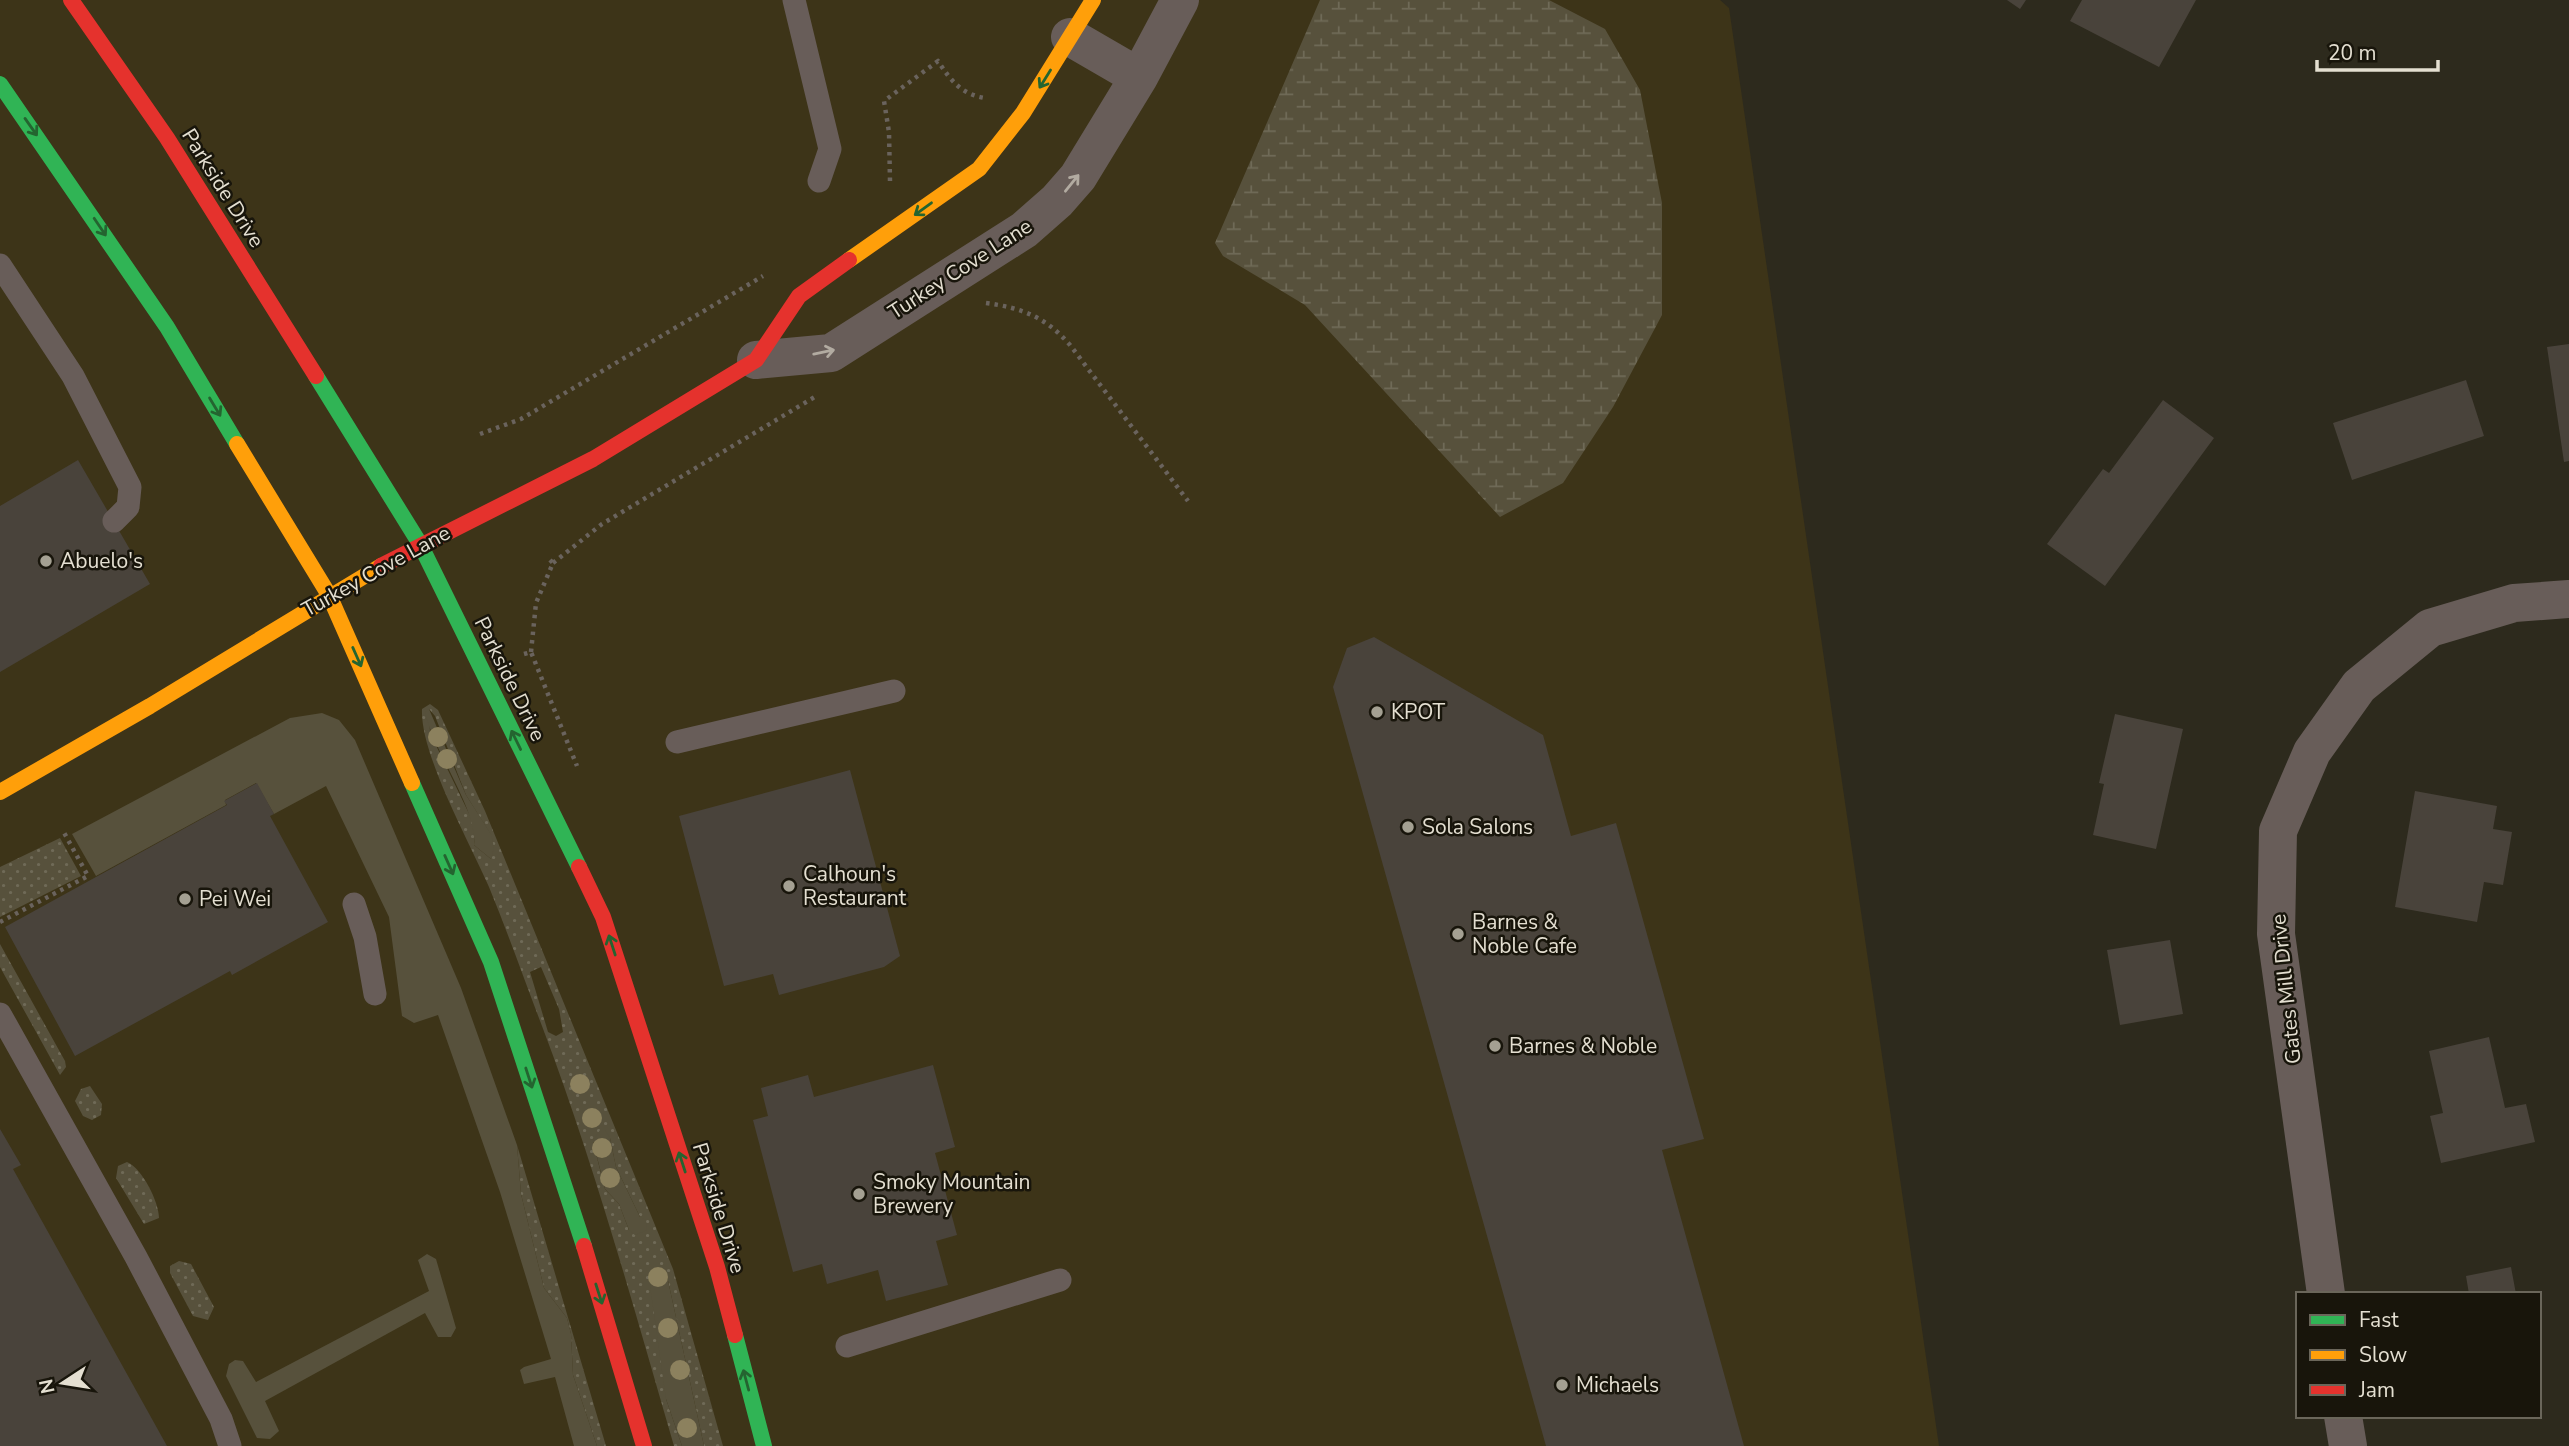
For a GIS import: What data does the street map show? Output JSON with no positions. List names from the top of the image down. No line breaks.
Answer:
{"streets":{"street":["Parkside Drive","Turkey Cove Lane","Gates Mill Drive"]},"crossings":[["Parkside Drive","Turkey Cove Lane"]],"places":["Abuelo's","KPOT","Sola Salons","Calhoun's Restaurant","Pei Wei","Barnes & Noble Cafe","Barnes & Noble","Smoky Mountain Brewery","Michaels"],"legend":["Fast","Slow","Jam"],"scale_bar":"20 m","north":"left"}
